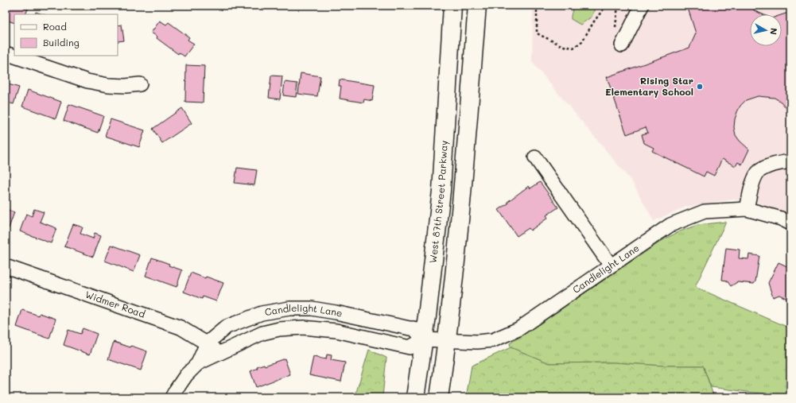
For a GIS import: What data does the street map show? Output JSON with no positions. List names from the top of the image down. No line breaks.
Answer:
{"streets":{"main road":["West 87th Street Parkway"],"street":["Candlelight Lane","Widmer Road"]},"crossings":[["West 87th Street Parkway","Candlelight Lane"],["Candlelight Lane","Widmer Road"]],"places":["Rising Star Elementary School"],"legend":["Road","Building"],"north":"right"}
